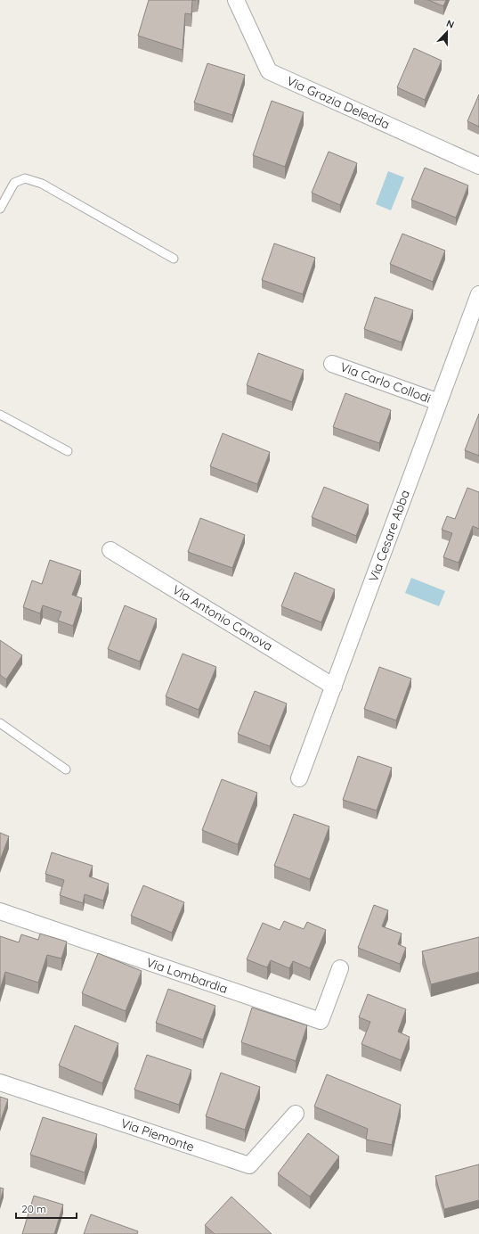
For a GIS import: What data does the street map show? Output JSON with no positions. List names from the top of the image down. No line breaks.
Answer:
{"streets":{"street":["Via Grazia Deledda","Via Carlo Collodi","Via Cesare Abba","Via Antonio Canova","Via Lombardia","Via Piemonte"]},"crossings":[["Via Carlo Collodi","Via Cesare Abba"],["Via Cesare Abba","Via Antonio Canova"]],"scale_bar":"20 m","north":"top"}
